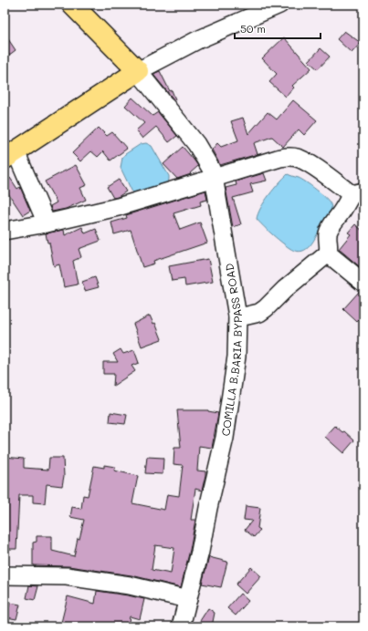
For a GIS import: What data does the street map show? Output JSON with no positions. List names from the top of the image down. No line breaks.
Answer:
{"streets":{"street":["COMILLA B.BARIA BYPASS ROAD"]},"scale_bar":"50 m"}
